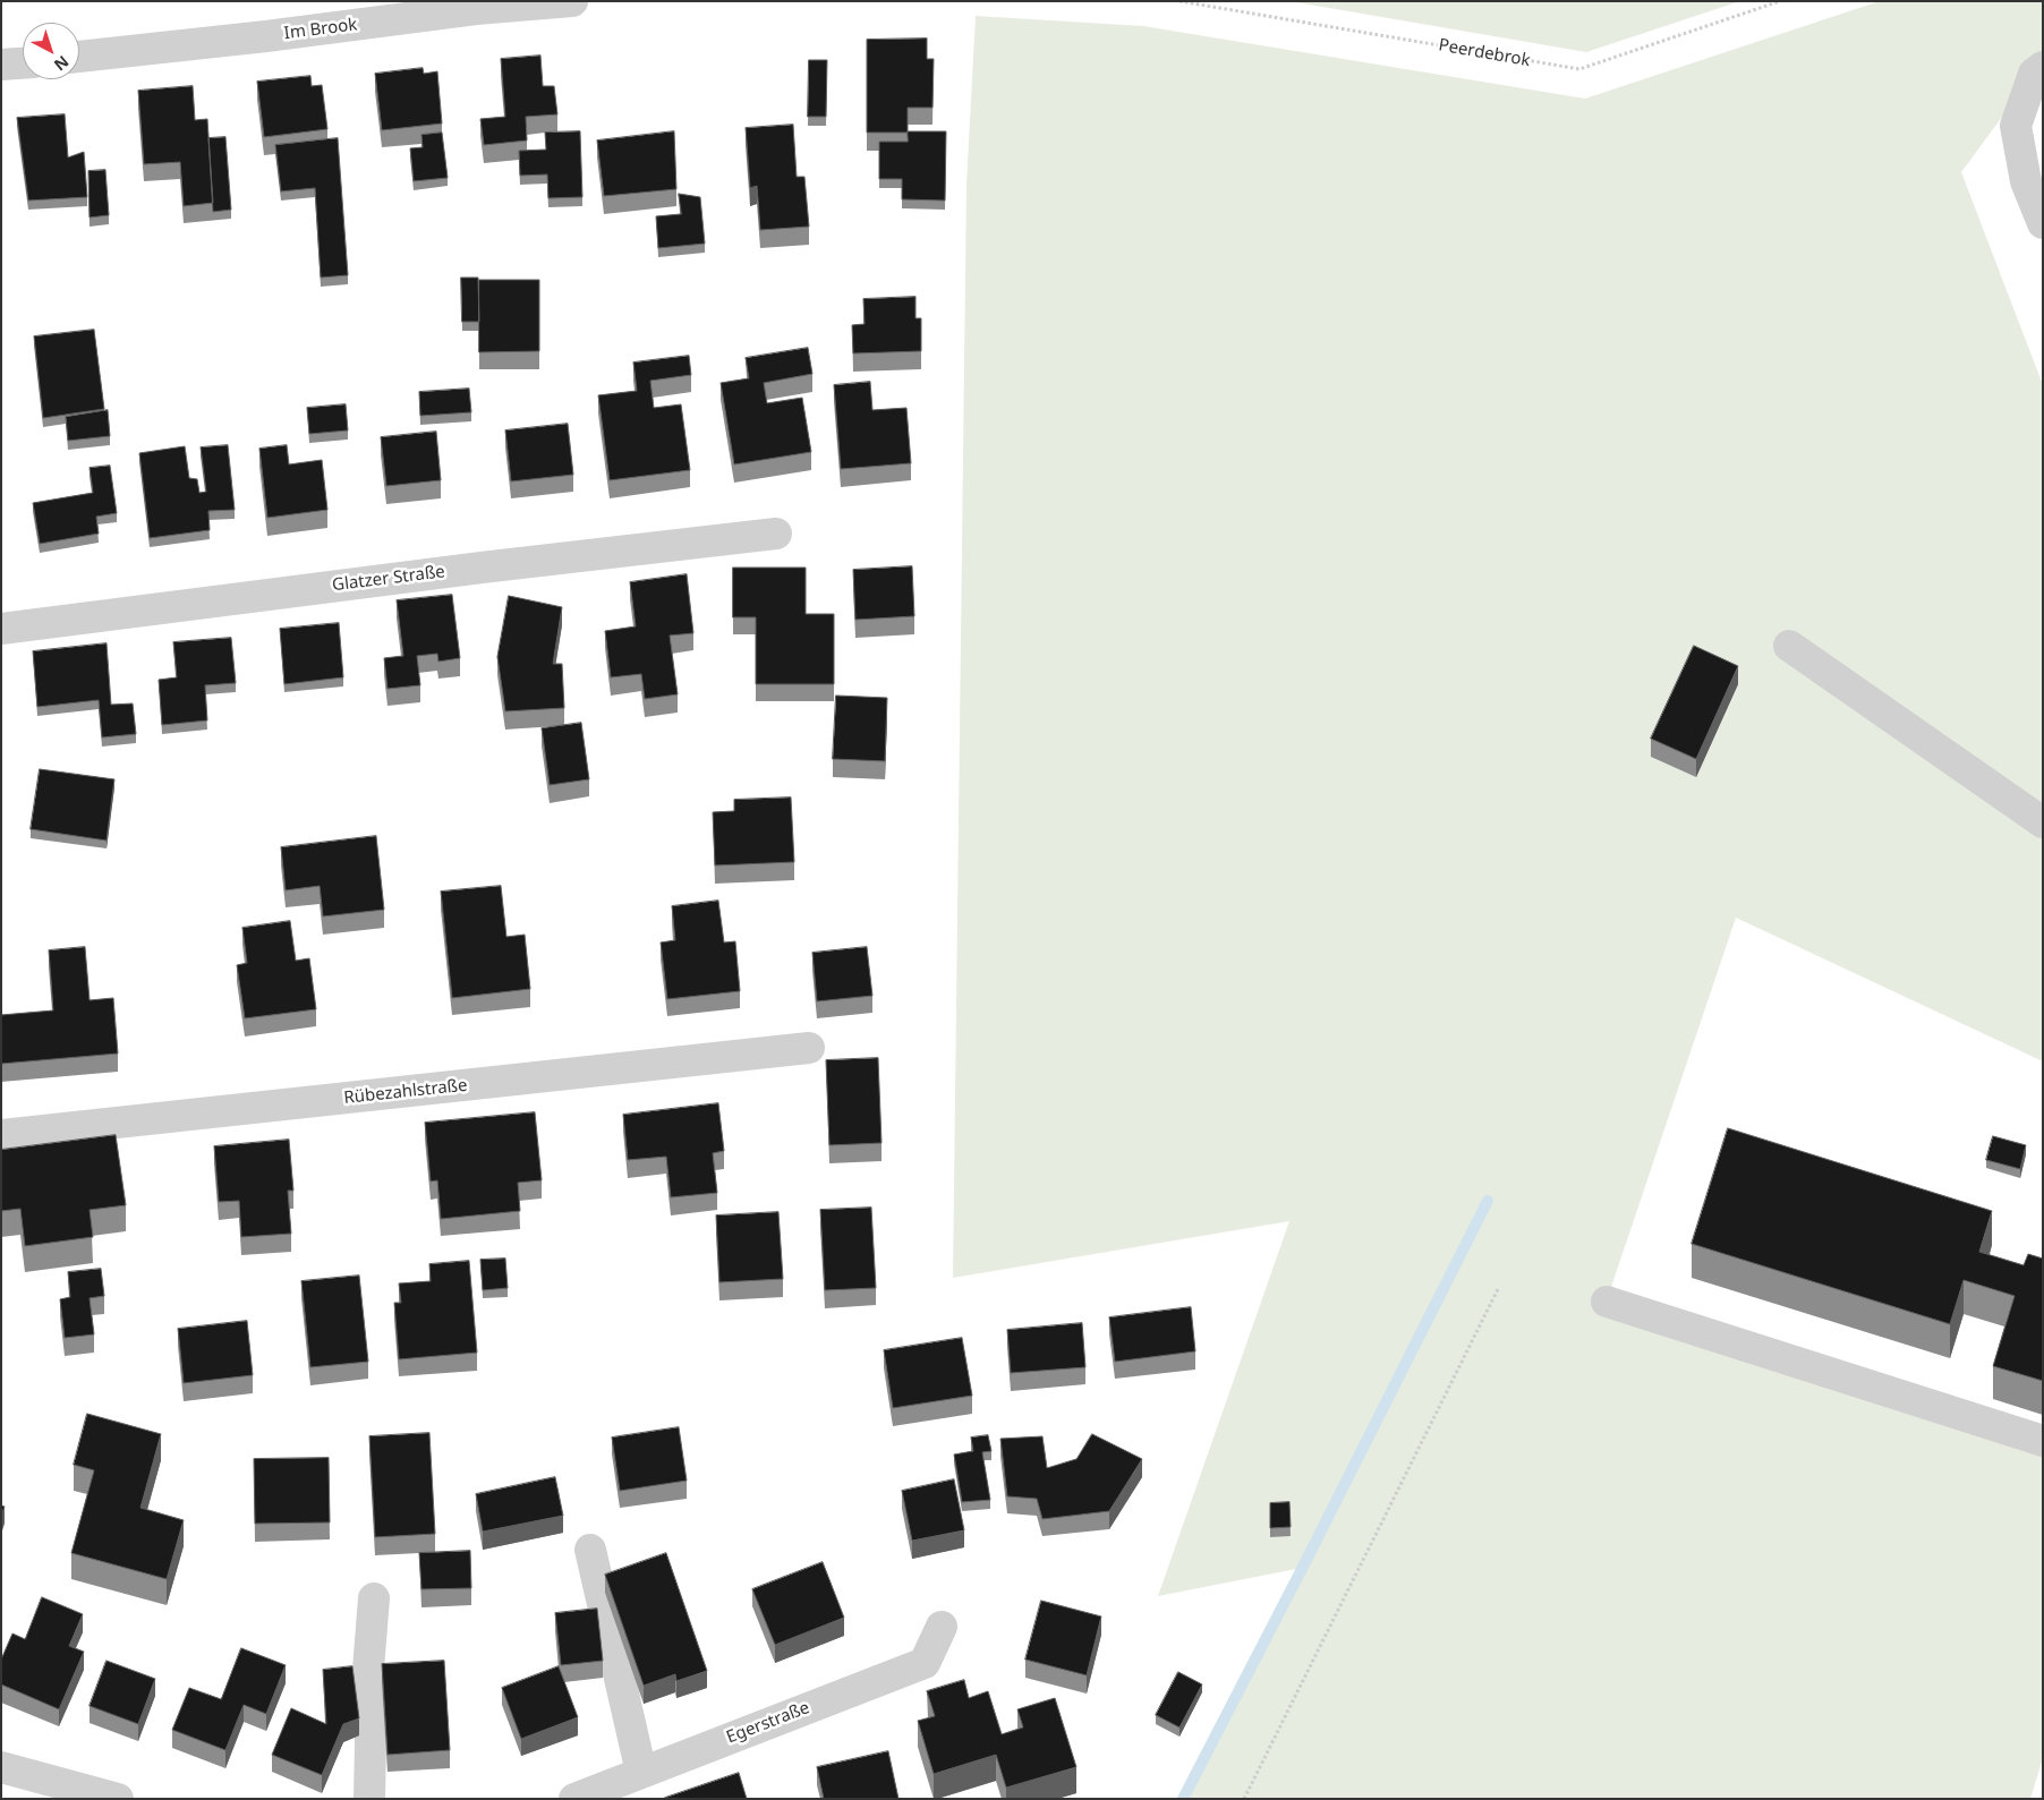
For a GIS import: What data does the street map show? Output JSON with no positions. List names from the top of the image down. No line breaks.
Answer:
{"streets":{"street":["Im Brook","Glatzer Straße","Rübezahlstraße","Egerstraße"],"path":["Peerdebrok"]},"north":"bottom right"}
